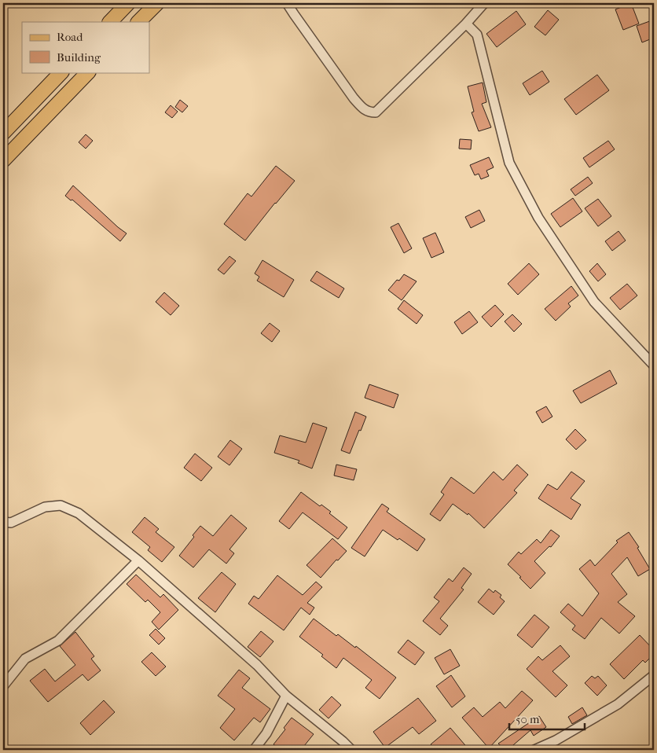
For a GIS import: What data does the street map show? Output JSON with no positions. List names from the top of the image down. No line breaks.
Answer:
{"legend":["Road","Building"],"scale_bar":"50 m"}
